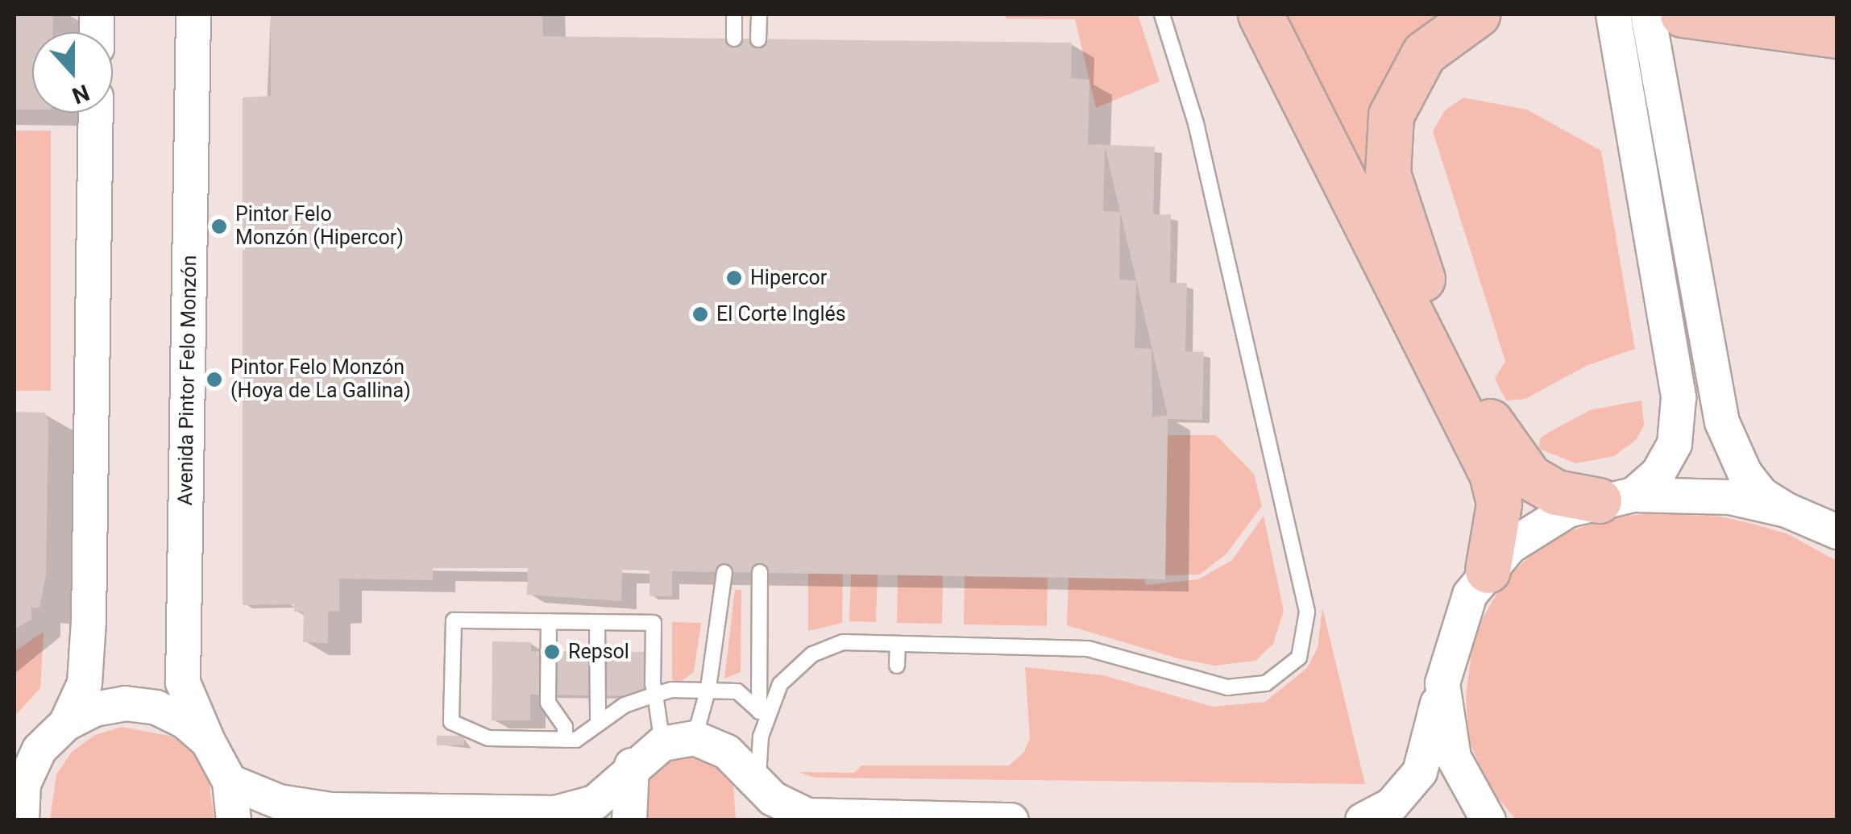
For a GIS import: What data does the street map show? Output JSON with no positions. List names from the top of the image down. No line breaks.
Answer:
{"streets":{"street":["Avenida Pintor Felo Monzón"]},"places":["Pintor Felo Monzón (Hipercor)","Hipercor","El Corte Inglés","Pintor Felo Monzón (Hoya de La Gallina)","Repsol"],"north":"bottom"}
